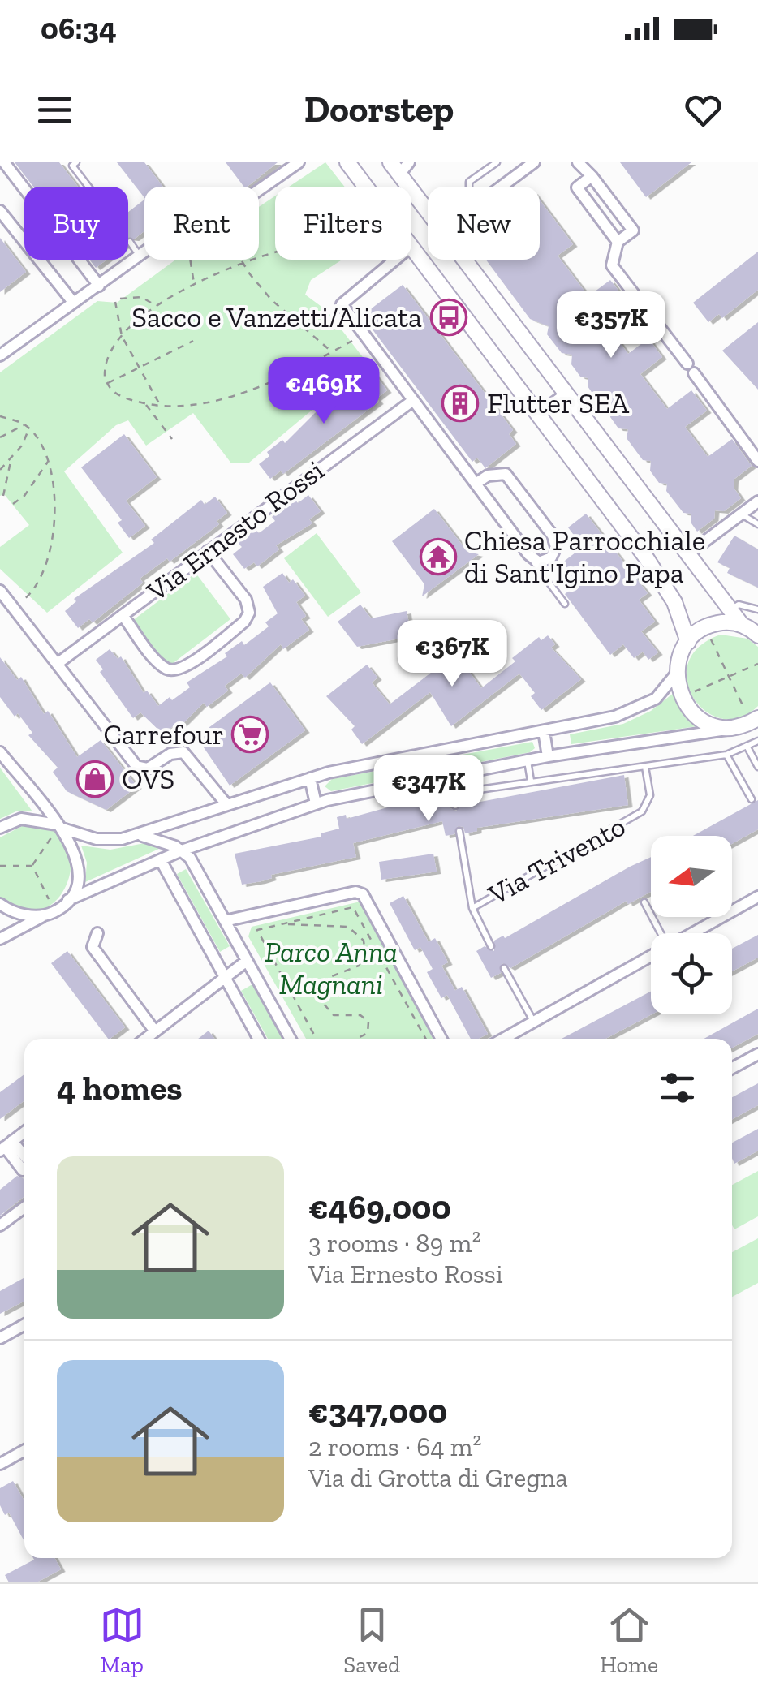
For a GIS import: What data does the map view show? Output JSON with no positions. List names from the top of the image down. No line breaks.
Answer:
{"streets":{"street":["Via Ernesto Rossi"],"lane":["Via Trivento"]},"parks":["Parco Anna Magnani"],"places":{"bus stop":["Sacco e Vanzetti/Alicata"],"building":["Flutter SEA"],"temple":["Chiesa Parrocchiale di Sant'Igino Papa"],"supermarket":["Carrefour"],"shop":["OVS"]},"north":"left","page":{"status":"06:34","header":"Doorstep","chip":["Buy","Rent","Filters","New"],"price":["€357K","€469K","€367K","€347K"],"heading":"4 homes","list":[{"name":"€469,000","note":"3 rooms · 89 m² · Via Ernesto Rossi"},{"name":"€347,000","note":"2 rooms · 64 m² · Via di Grotta di Gregna"}],"tabs":["Map","Saved","Home"]}}
